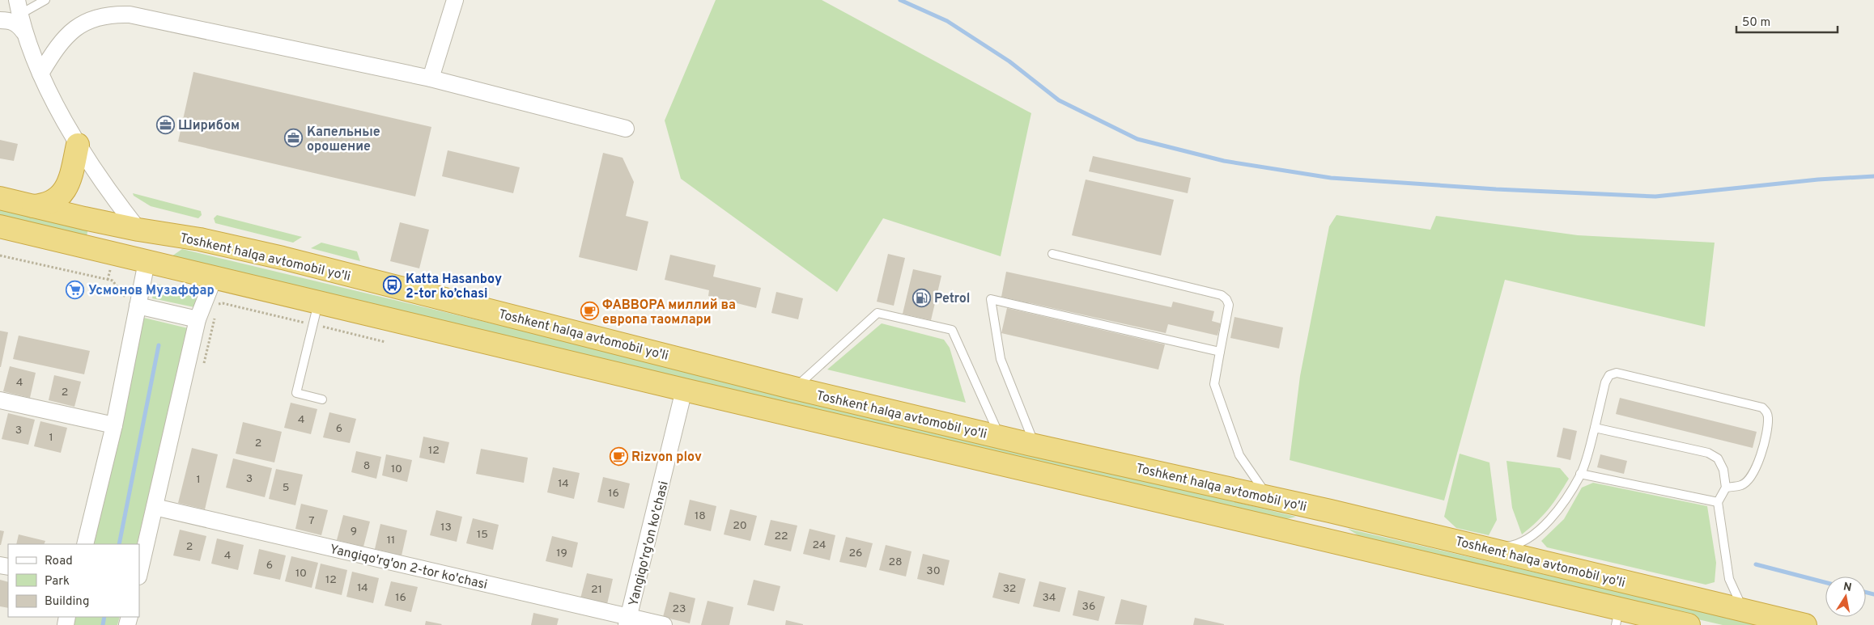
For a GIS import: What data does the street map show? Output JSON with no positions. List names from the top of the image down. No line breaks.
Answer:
{"streets":{"highway":["Toshkent halqa avtomobil yo'li"],"street":["Yangiqo'rg'on ko'chasi","Yangiqo'rg'on 2-tor ko'chasi"]},"crossings":[["Toshkent halqa avtomobil yo'li","Yangiqo'rg'on ko'chasi"],["Yangiqo'rg'on ko'chasi","Yangiqo'rg'on 2-tor ko'chasi"]],"places":{"office":["Ширибом","Капельные орошение"],"bus stop":["Katta Hasanboy 2-tor ko’chasi"],"supermarket":["Усмонов Музаффар"],"fuel station":["Petrol"],"cafe":["ФАВВОРА миллий ва европа таомлари","Rizvon plov"]},"house_numbers":["4","2","4","6","3","1","2","12","8","10","3","1","14","5","16","18","7","20","13","9","15","22","11","24","2","19","26","4","28","6","30","10","12","14","32","21","16","34","36","23"],"legend":["Road","Park","Building"],"scale_bar":"50 m","north":"top"}
